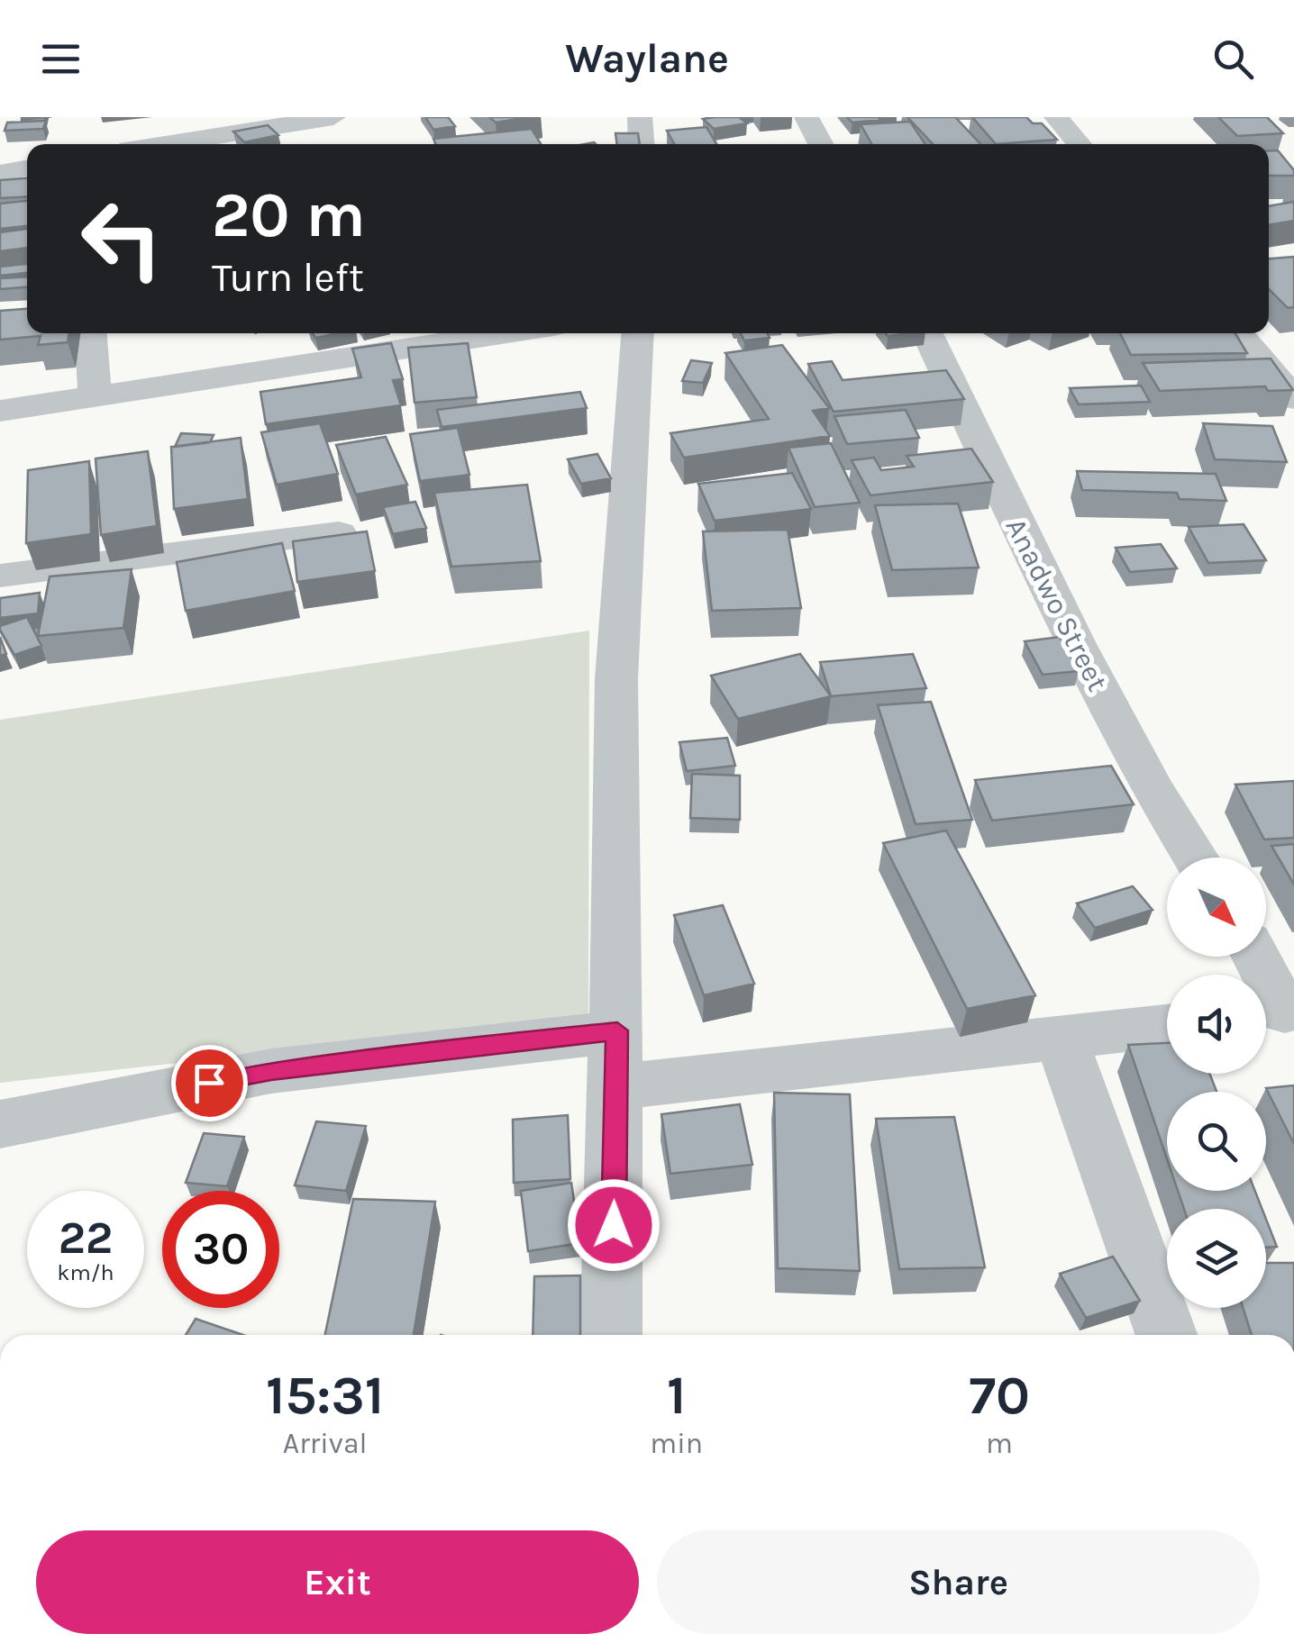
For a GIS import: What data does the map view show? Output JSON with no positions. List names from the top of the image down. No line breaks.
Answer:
{"streets":{"street":["Anadwo Street"]},"north":"bottom right","page":{"header":"Waylane","turn":["20 m","Turn left"],"speed":"22 km/h","limit":"30","eta":["15:31","Arrival","1","min","70","m"],"buttons":["Exit","Share"]}}
